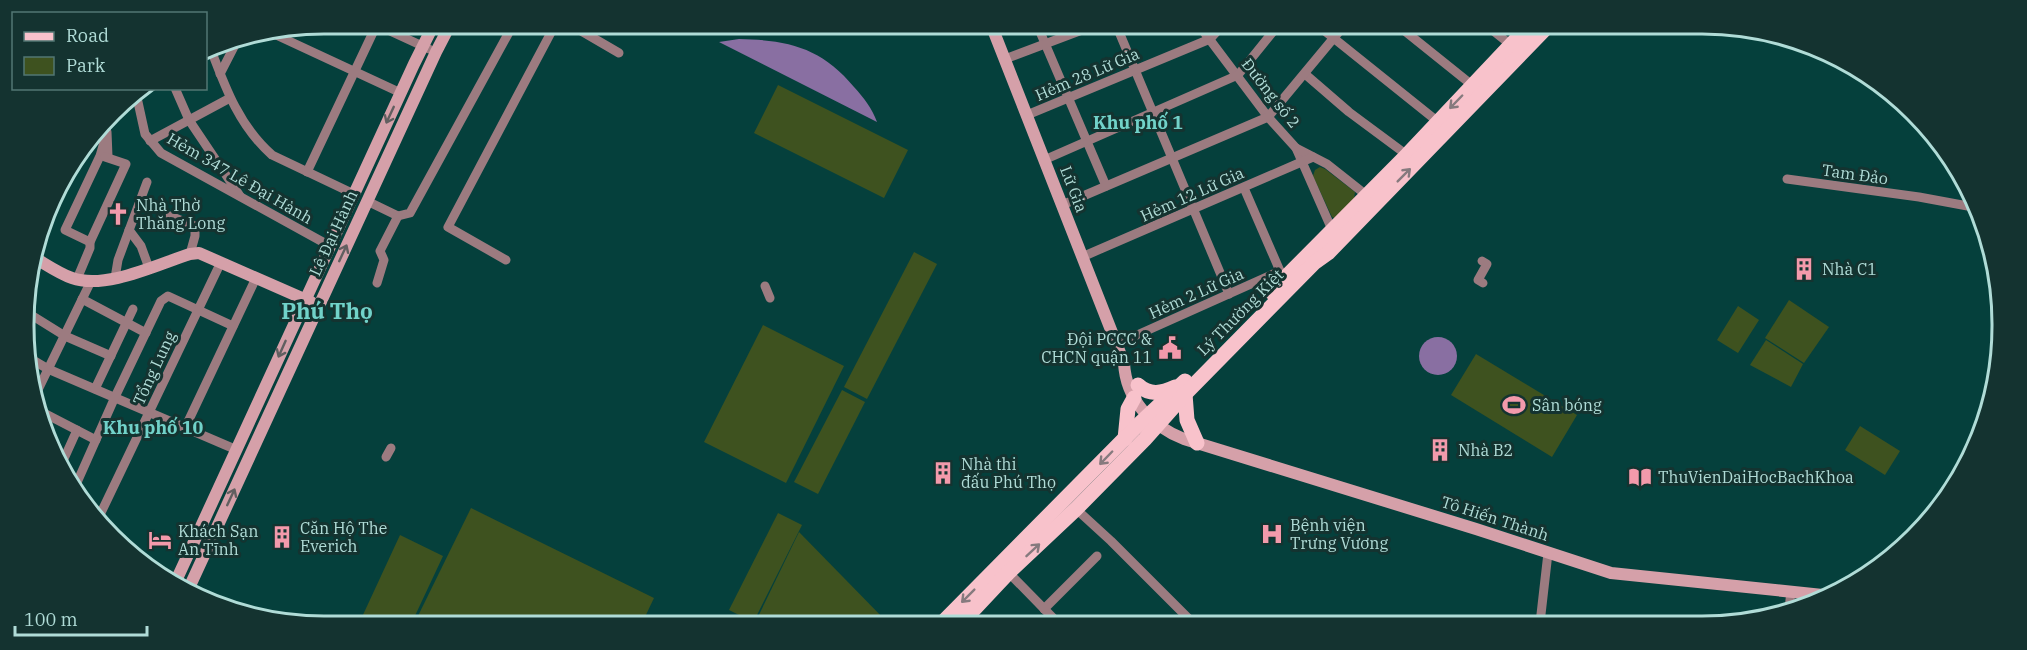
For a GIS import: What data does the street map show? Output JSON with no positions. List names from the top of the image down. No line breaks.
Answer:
{"streets":{"main road":["Lữ Gia","Lê Đại Hành","Lý Thường Kiệt","Tô Hiến Thành"],"street":["Hẻm 28 Lữ Gia","Đường số 2","Tam Đảo","Hẻm 347 Lê Đại Hành","Hẻm 12 Lữ Gia","Hẻm 2 Lữ Gia","Tổng Lung"]},"crossings":[["Hẻm 28 Lữ Gia","Đường số 2"],["Hẻm 28 Lữ Gia","Lữ Gia"],["Đường số 2","Hẻm 12 Lữ Gia"],["Đường số 2","Lý Thường Kiệt"],["Hẻm 347 Lê Đại Hành","Lê Đại Hành"],["Lữ Gia","Hẻm 12 Lữ Gia"],["Lữ Gia","Hẻm 2 Lữ Gia"],["Lữ Gia","Lý Thường Kiệt"],["Lữ Gia","Tô Hiến Thành"],["Hẻm 2 Lữ Gia","Lý Thường Kiệt"],["Lý Thường Kiệt","Tô Hiến Thành"]],"districts":["Khu phố 1","Phú Thọ","Khu phố 10"],"places":{"church":["Nhà Thờ Thăng Long"],"building":["Nhà C1","Nhà B2","Nhà thi đấu Phú Thọ","Căn Hộ The Everich"],"public building":["Đội PCCC & CHCN quận 11"],"sports":["Sân bóng"],"library":["ThuVienDaiHocBachKhoa"],"hospital":["Bệnh viện Trưng Vương"],"hotel":["Khách Sạn An Tĩnh"]},"legend":["Road","Park"],"scale_bar":"100 m"}
